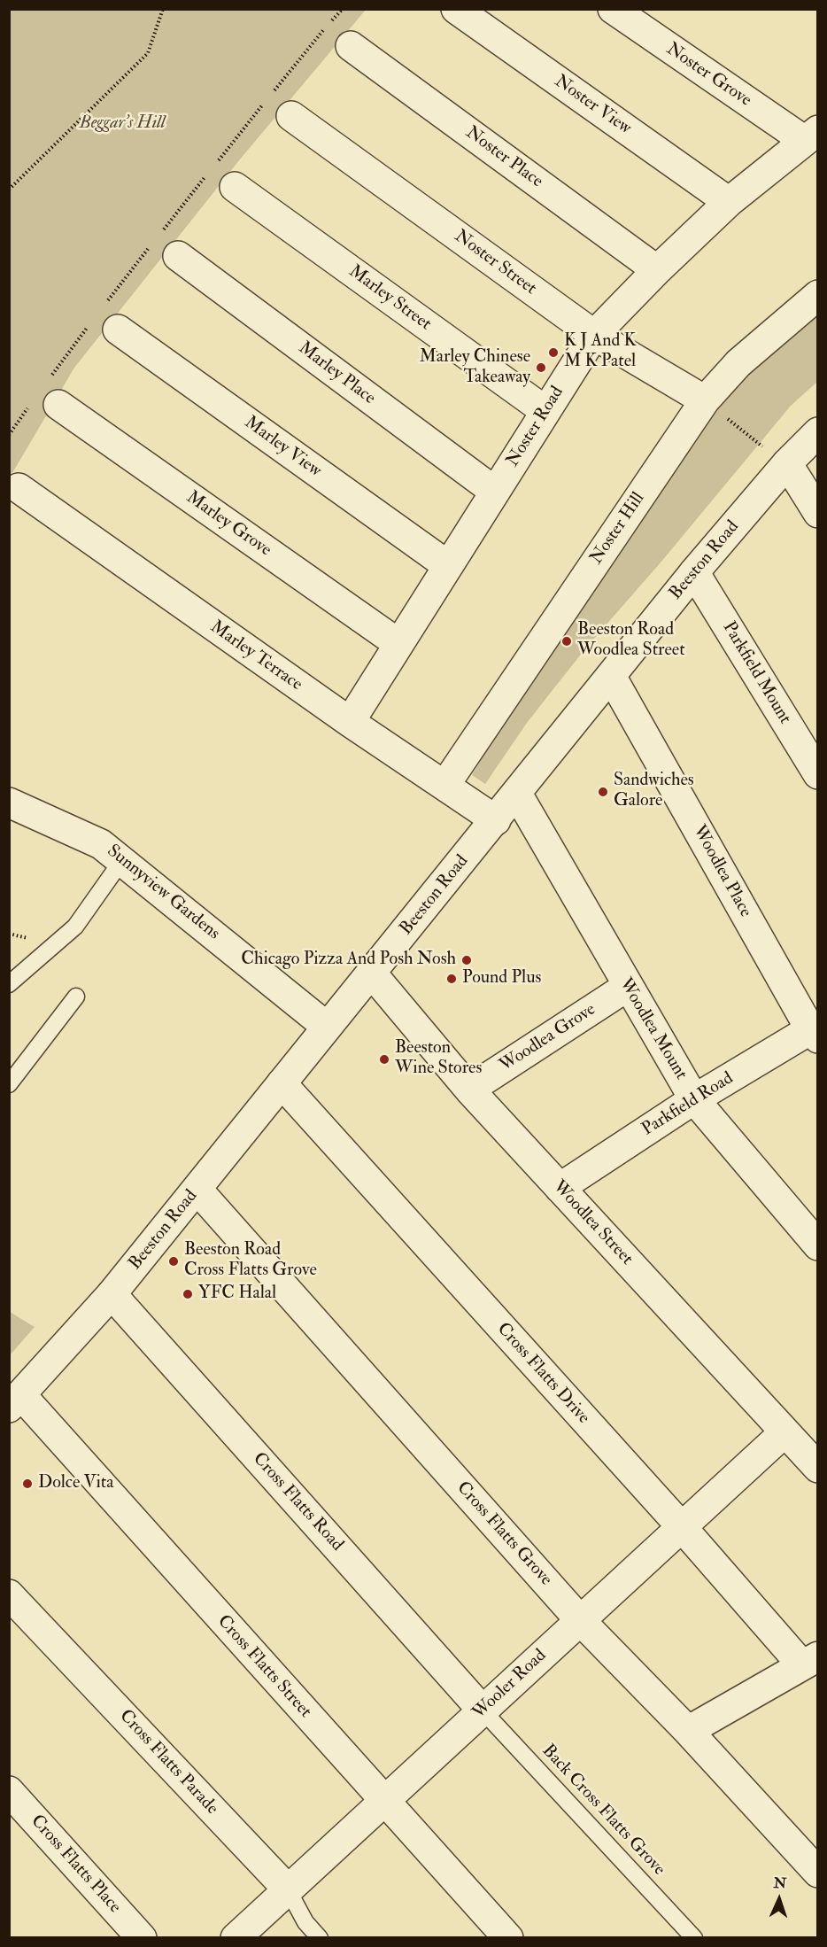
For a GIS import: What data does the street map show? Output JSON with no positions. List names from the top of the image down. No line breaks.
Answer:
{"streets":{"street":["Noster Grove","Noster View","Noster Place","Noster Street","Marley Street","Marley Place","Noster Road","Marley View","Marley Grove","Noster Hill","Beeston Road","Marley Terrace","Parkfield Mount","Woodlea Place","Sunnyview Gardens","Woodlea Mount","Woodlea Grove","Parkfield Road","Woodlea Street","Cross Flatts Drive","Cross Flatts Road","Cross Flatts Grove","Cross Flatts Street","Wooler Road","Cross Flatts Parade","Cross Flatts Place"],"lane":["Back Cross Flatts Grove"]},"crossings":[["Noster Grove","Noster Road"],["Noster View","Noster Road"],["Noster Place","Noster Road"],["Noster Street","Noster Road"],["Noster Street","Noster Hill"],["Marley Street","Noster Road"],["Marley Place","Noster Road"],["Noster Road","Marley View"],["Noster Road","Marley Grove"],["Noster Road","Marley Terrace"],["Noster Hill","Marley Terrace"],["Beeston Road","Marley Terrace"],["Beeston Road","Parkfield Mount"],["Beeston Road","Woodlea Place"],["Beeston Road","Sunnyview Gardens"],["Beeston Road","Woodlea Mount"],["Beeston Road","Woodlea Street"],["Beeston Road","Cross Flatts Drive"],["Beeston Road","Cross Flatts Road"],["Beeston Road","Cross Flatts Grove"],["Beeston Road","Cross Flatts Street"],["Woodlea Place","Parkfield Road"],["Woodlea Mount","Woodlea Grove"],["Woodlea Mount","Parkfield Road"],["Woodlea Grove","Woodlea Street"],["Parkfield Road","Woodlea Street"],["Woodlea Street","Wooler Road"],["Cross Flatts Drive","Wooler Road"],["Cross Flatts Road","Wooler Road"],["Cross Flatts Road","Back Cross Flatts Grove"],["Cross Flatts Grove","Wooler Road"],["Cross Flatts Street","Wooler Road"],["Wooler Road","Cross Flatts Parade"],["Wooler Road","Back Cross Flatts Grove"]],"parks":["Beggar's Hill"],"places":["K J And K M K Patel","Marley Chinese Takeaway","Beeston Road Woodlea Street","Sandwiches Galore","Chicago Pizza And Posh Nosh","Pound Plus","Beeston Wine Stores","Beeston Road Cross Flatts Grove","YFC Halal","Dolce Vita"],"north":"top"}
